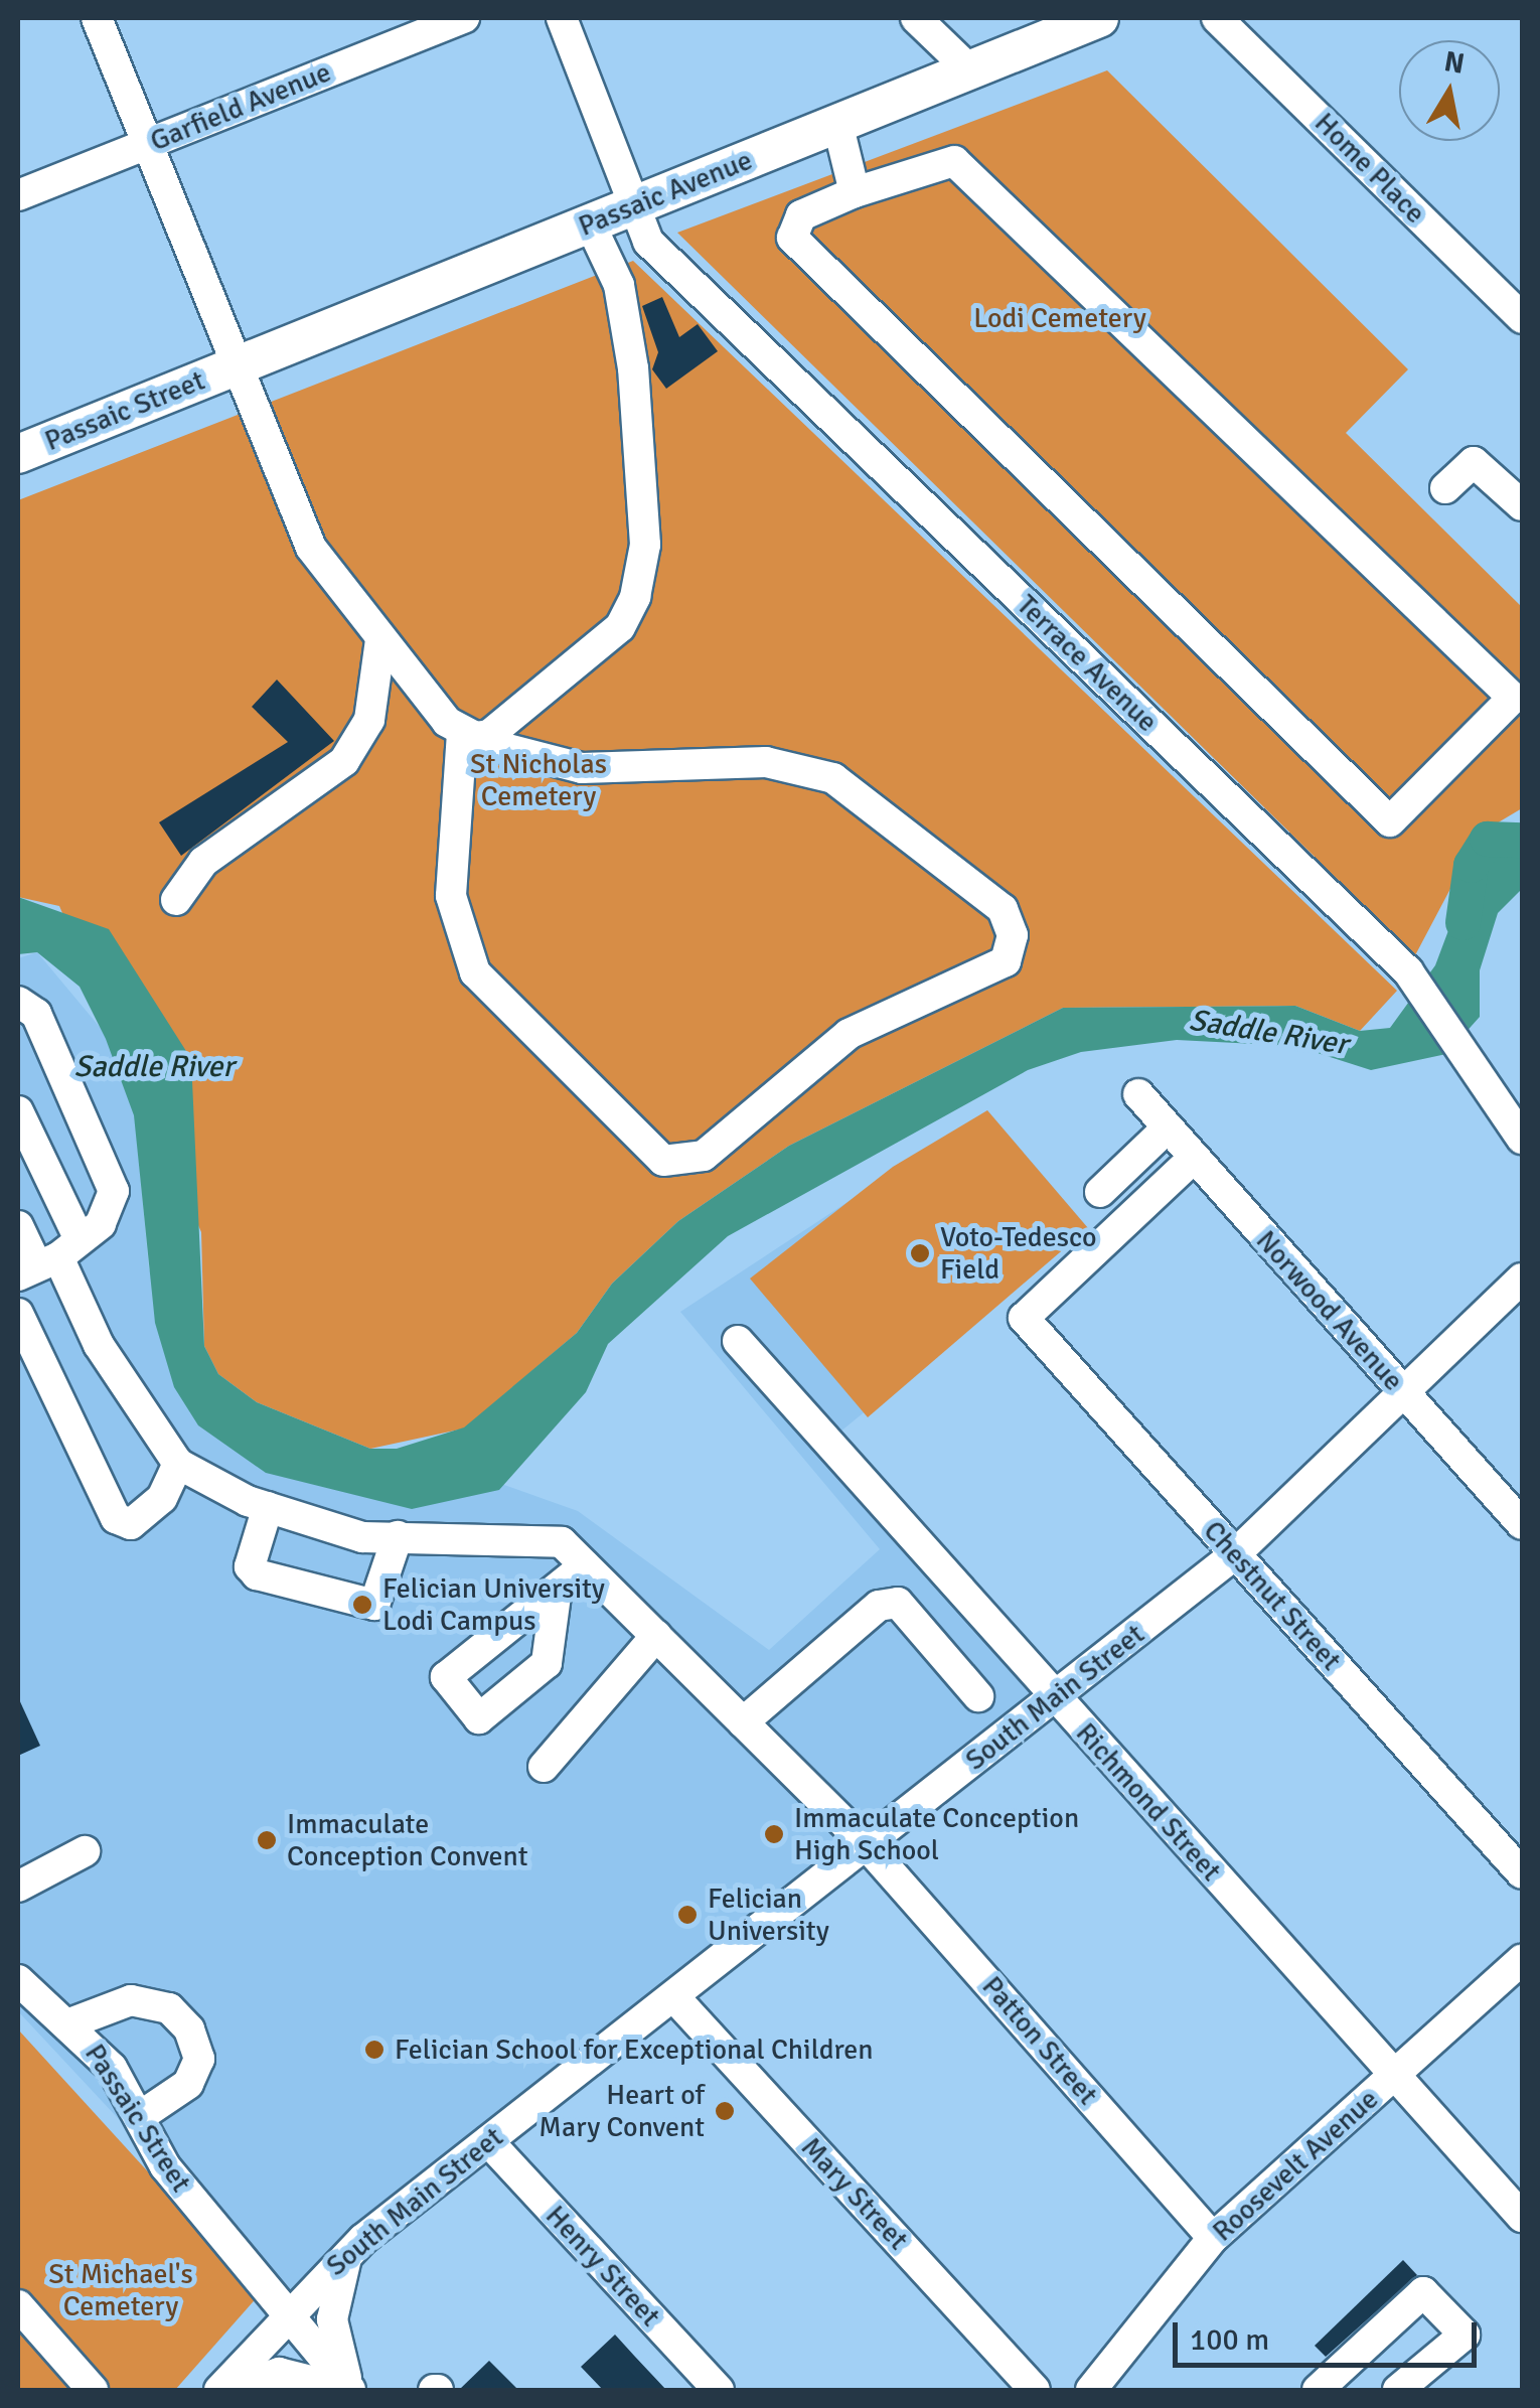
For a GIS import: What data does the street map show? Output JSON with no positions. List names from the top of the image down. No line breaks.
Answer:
{"streets":{"main road":["Passaic Avenue","Passaic Street"],"street":["Garfield Avenue","Home Place","Terrace Avenue","Norwood Avenue","Chestnut Street","South Main Street","Richmond Street","Patton Street","Roosevelt Avenue","Mary Street","Henry Street"]},"crossings":[["Passaic Avenue","Passaic Street"],["Passaic Avenue","Terrace Avenue"],["Passaic Street","South Main Street"],["Norwood Avenue","Chestnut Street"],["Norwood Avenue","South Main Street"],["Chestnut Street","South Main Street"],["South Main Street","Richmond Street"],["South Main Street","Patton Street"],["South Main Street","Mary Street"],["South Main Street","Henry Street"],["Richmond Street","Roosevelt Avenue"],["Patton Street","Roosevelt Avenue"]],"water":["Saddle River"],"parks":["Lodi Cemetery","St Nicholas Cemetery","St Michael's Cemetery"],"places":["Voto-Tedesco Field","Felician University Lodi Campus","Immaculate Conception High School","Immaculate Conception Convent","Felician University","Felician School for Exceptional Children","Heart of Mary Convent"],"scale_bar":"100 m","north":"top"}
